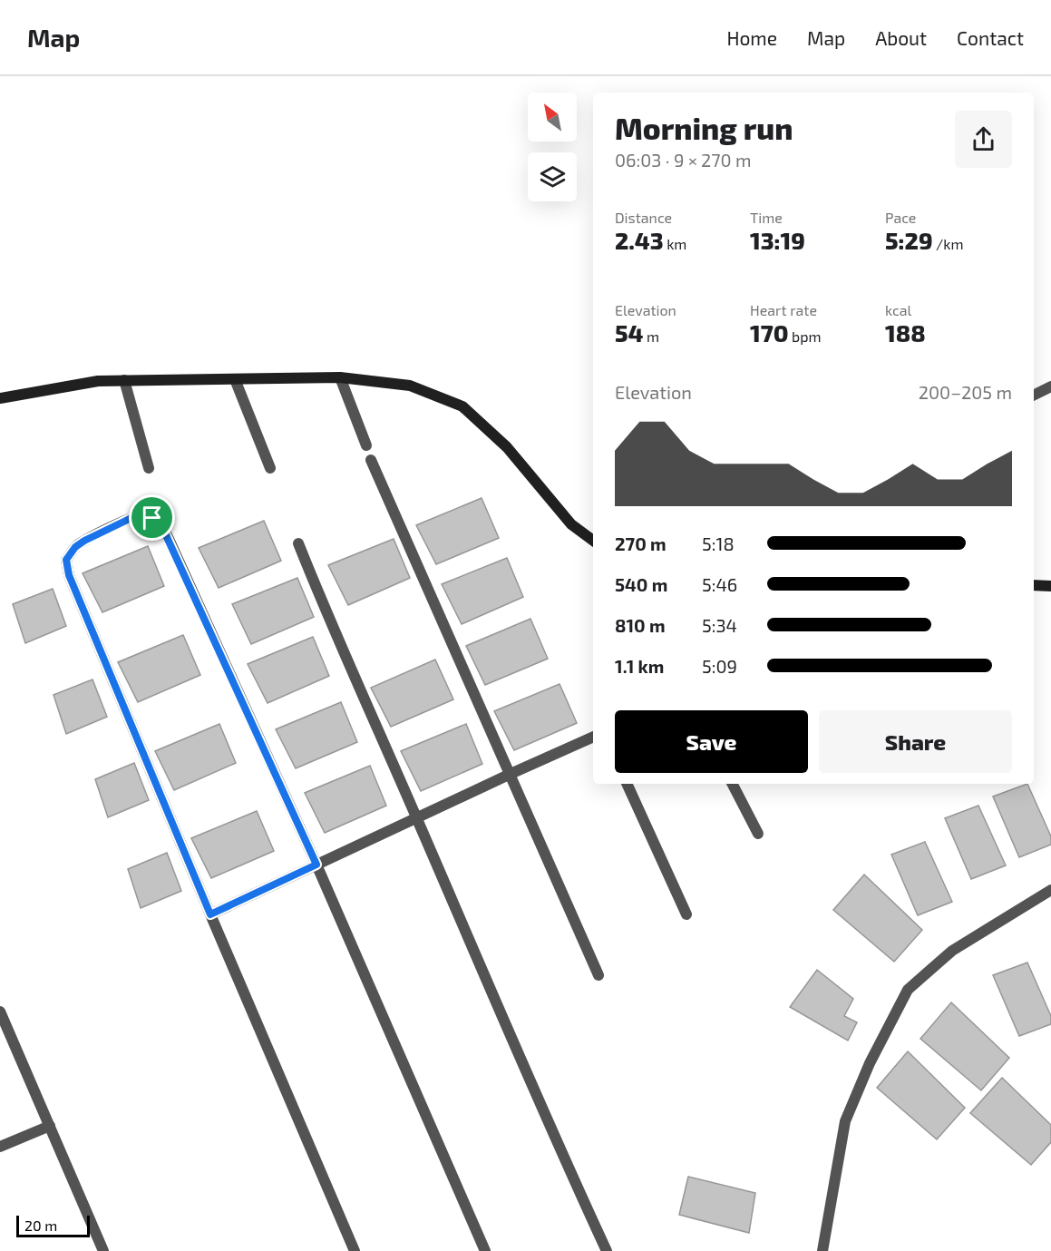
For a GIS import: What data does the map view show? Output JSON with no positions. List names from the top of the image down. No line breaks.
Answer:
{"scale_bar":"20 m","north":"top left","page":{"header":"Map","nav":["Home","Map","About","Contact"],"heading":["Morning run","06:03 · 9 × 270 m"],"stats":[["Distance","2.43 km"],["Time","13:19"],["Pace","5:29 /km"],["Elevation","54 m"],["Heart rate","170 bpm"],["kcal","188"]],"chart":["Elevation","200–205 m"],"list":[{"name":"270 m","note":"5:18"},{"name":"540 m","note":"5:46"},{"name":"810 m","note":"5:34"},{"name":"1.1 km","note":"5:09"}],"buttons":["Save","Share"],"scale":"20 m"}}
